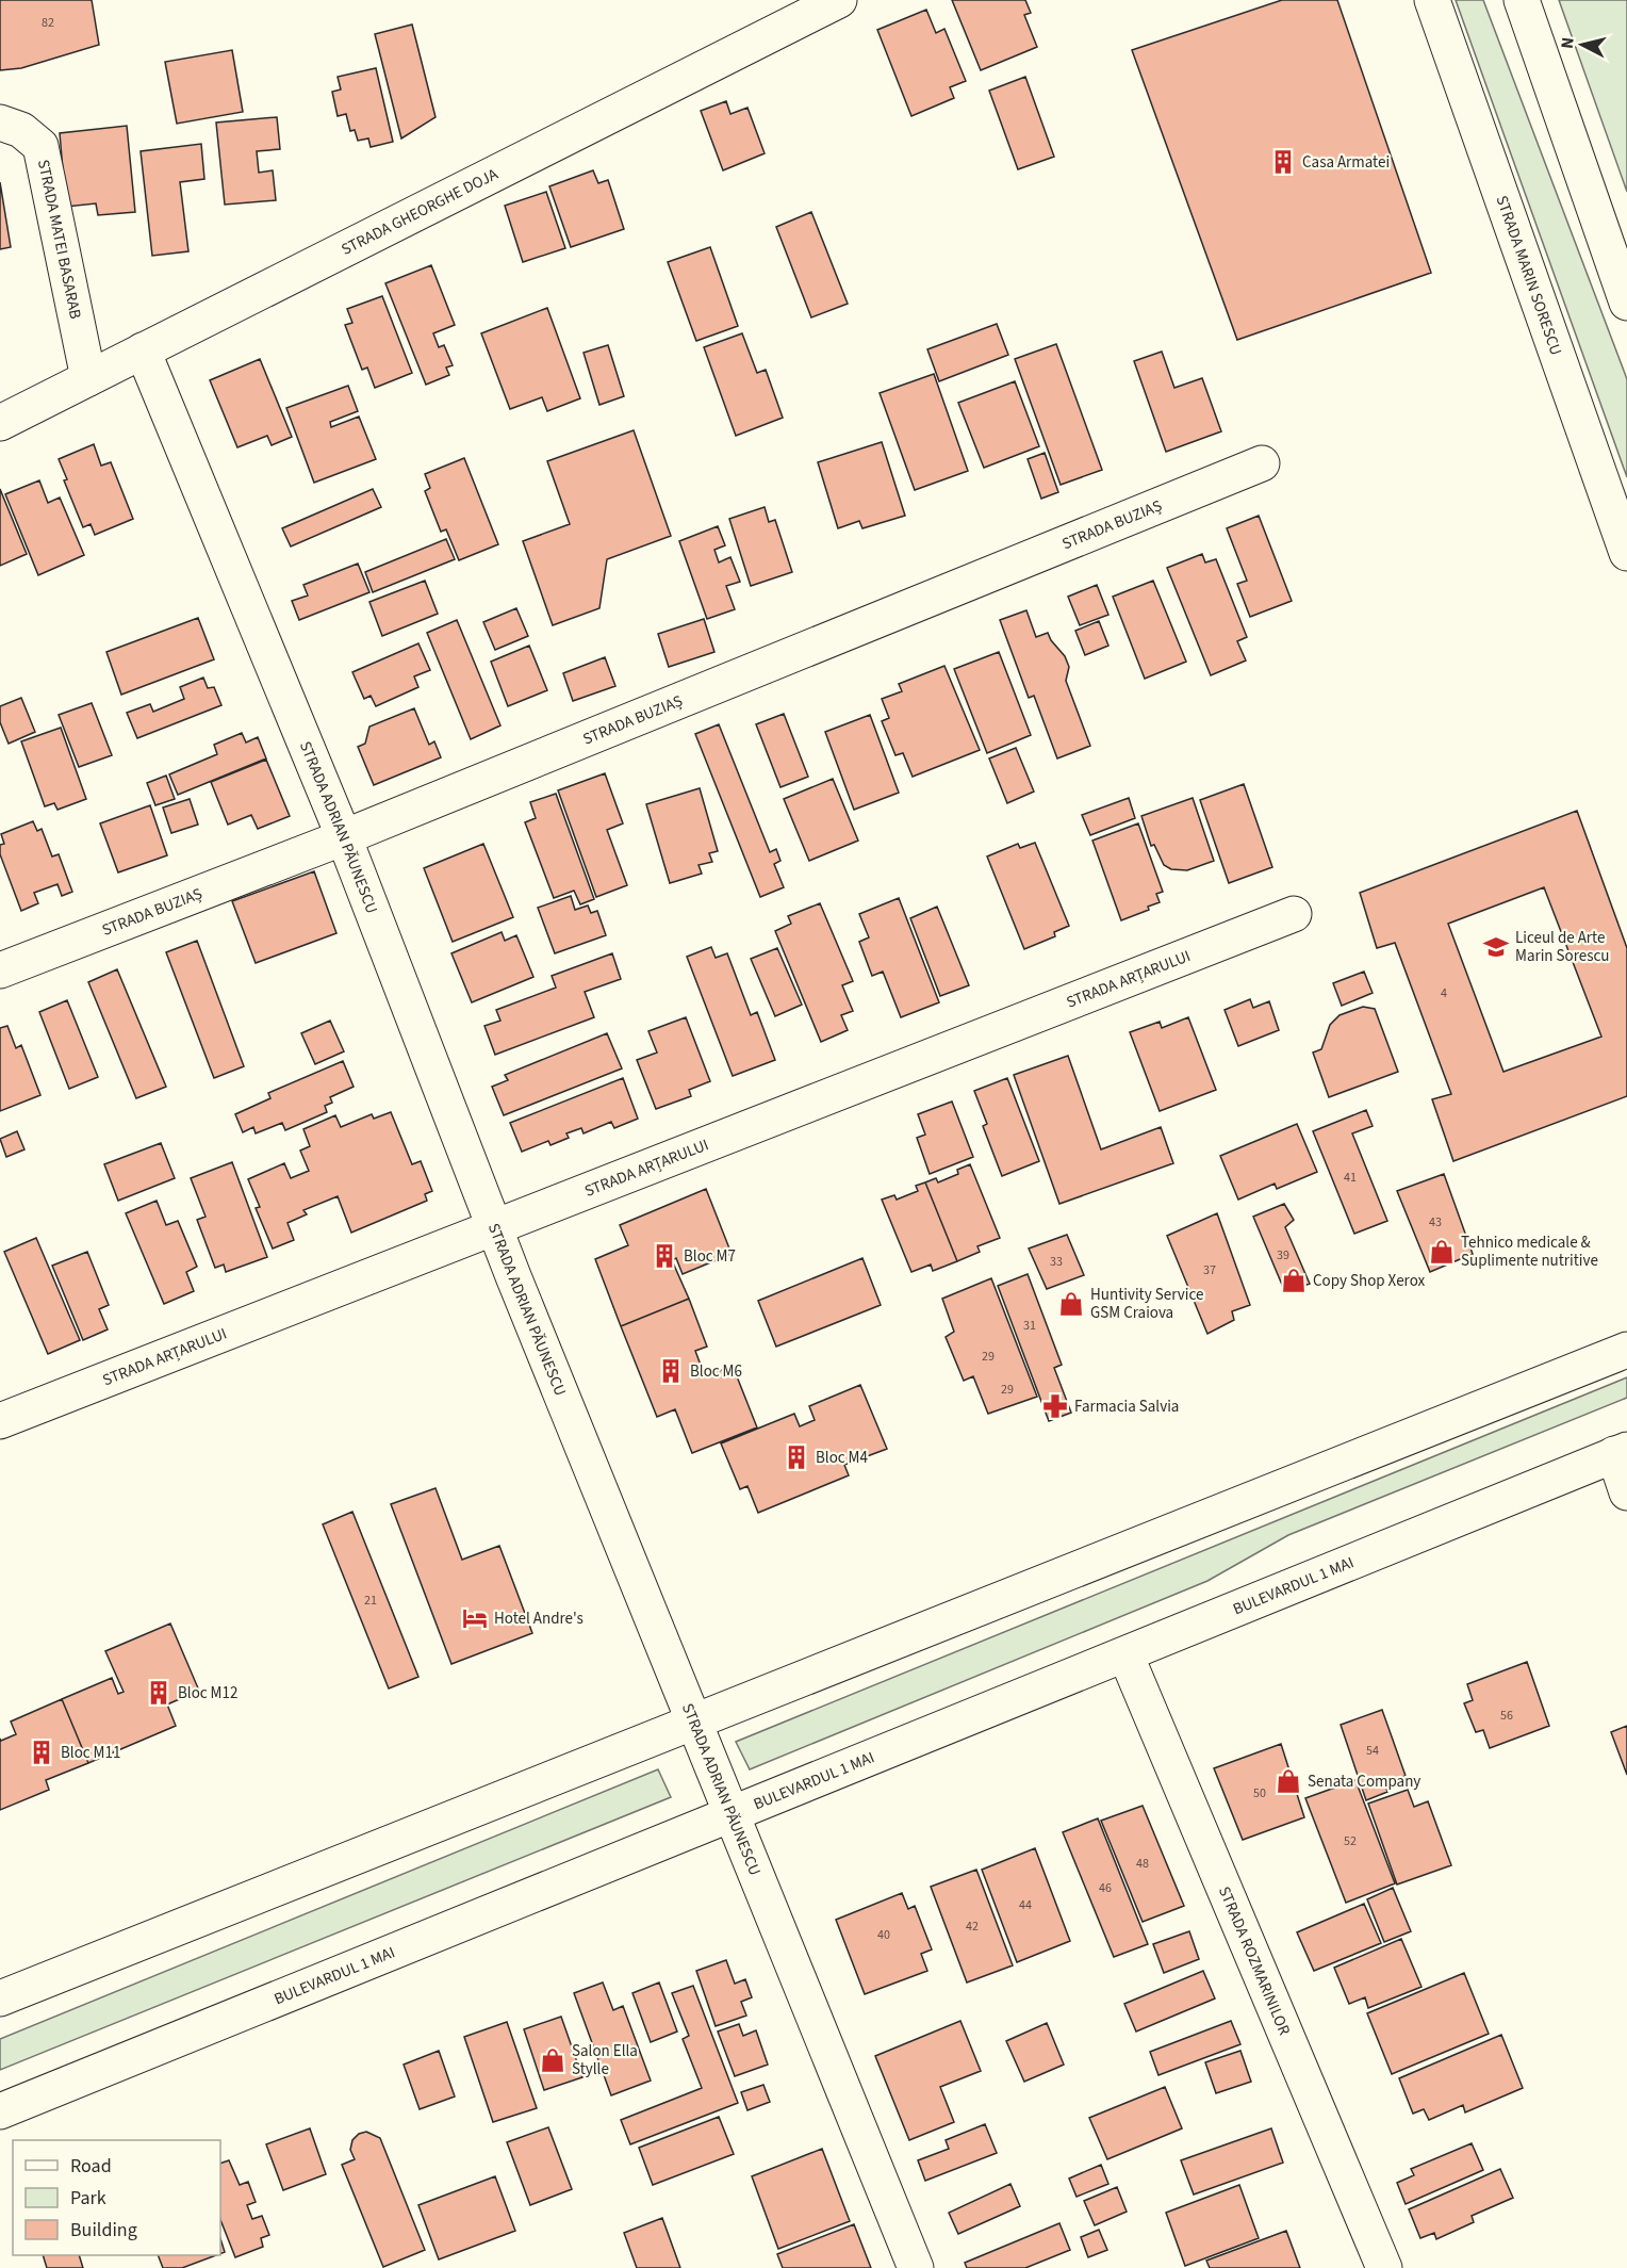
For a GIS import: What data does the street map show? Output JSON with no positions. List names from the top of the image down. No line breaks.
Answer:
{"streets":{"street":["STRADA GHEORGHE DOJA","STRADA MATEI BASARAB","STRADA MARIN SORESCU","STRADA BUZIAȘ","STRADA ADRIAN PĂUNESCU","STRADA ARȚARULUI","BULEVARDUL 1 MAI","STRADA ROZMARINILOR"]},"crossings":[["STRADA GHEORGHE DOJA","STRADA MATEI BASARAB"],["STRADA GHEORGHE DOJA","STRADA ADRIAN PĂUNESCU"],["STRADA BUZIAȘ","STRADA ADRIAN PĂUNESCU"],["STRADA ADRIAN PĂUNESCU","STRADA ARȚARULUI"],["STRADA ADRIAN PĂUNESCU","BULEVARDUL 1 MAI"],["BULEVARDUL 1 MAI","STRADA ROZMARINILOR"]],"places":{"building":["Casa Armatei","Bloc M7","Bloc M6","Bloc M4","Bloc M12","Bloc M11"],"school or university":["Liceul de Arte Marin Sorescu"],"shop":["Tehnico medicale & Suplimente nutritive","Copy Shop Xerox","Huntivity Service GSM Craiova","Senata Company","Salon Ella Stylle"],"pharmacy":["Farmacia Salvia"],"hotel":["Hotel Andre's"]},"house_numbers":["82","4","41","43","39","33","37","31","29","29","21","56","54","50","52","48","46","44","42","40"],"legend":["Road","Park","Building"],"north":"left"}
